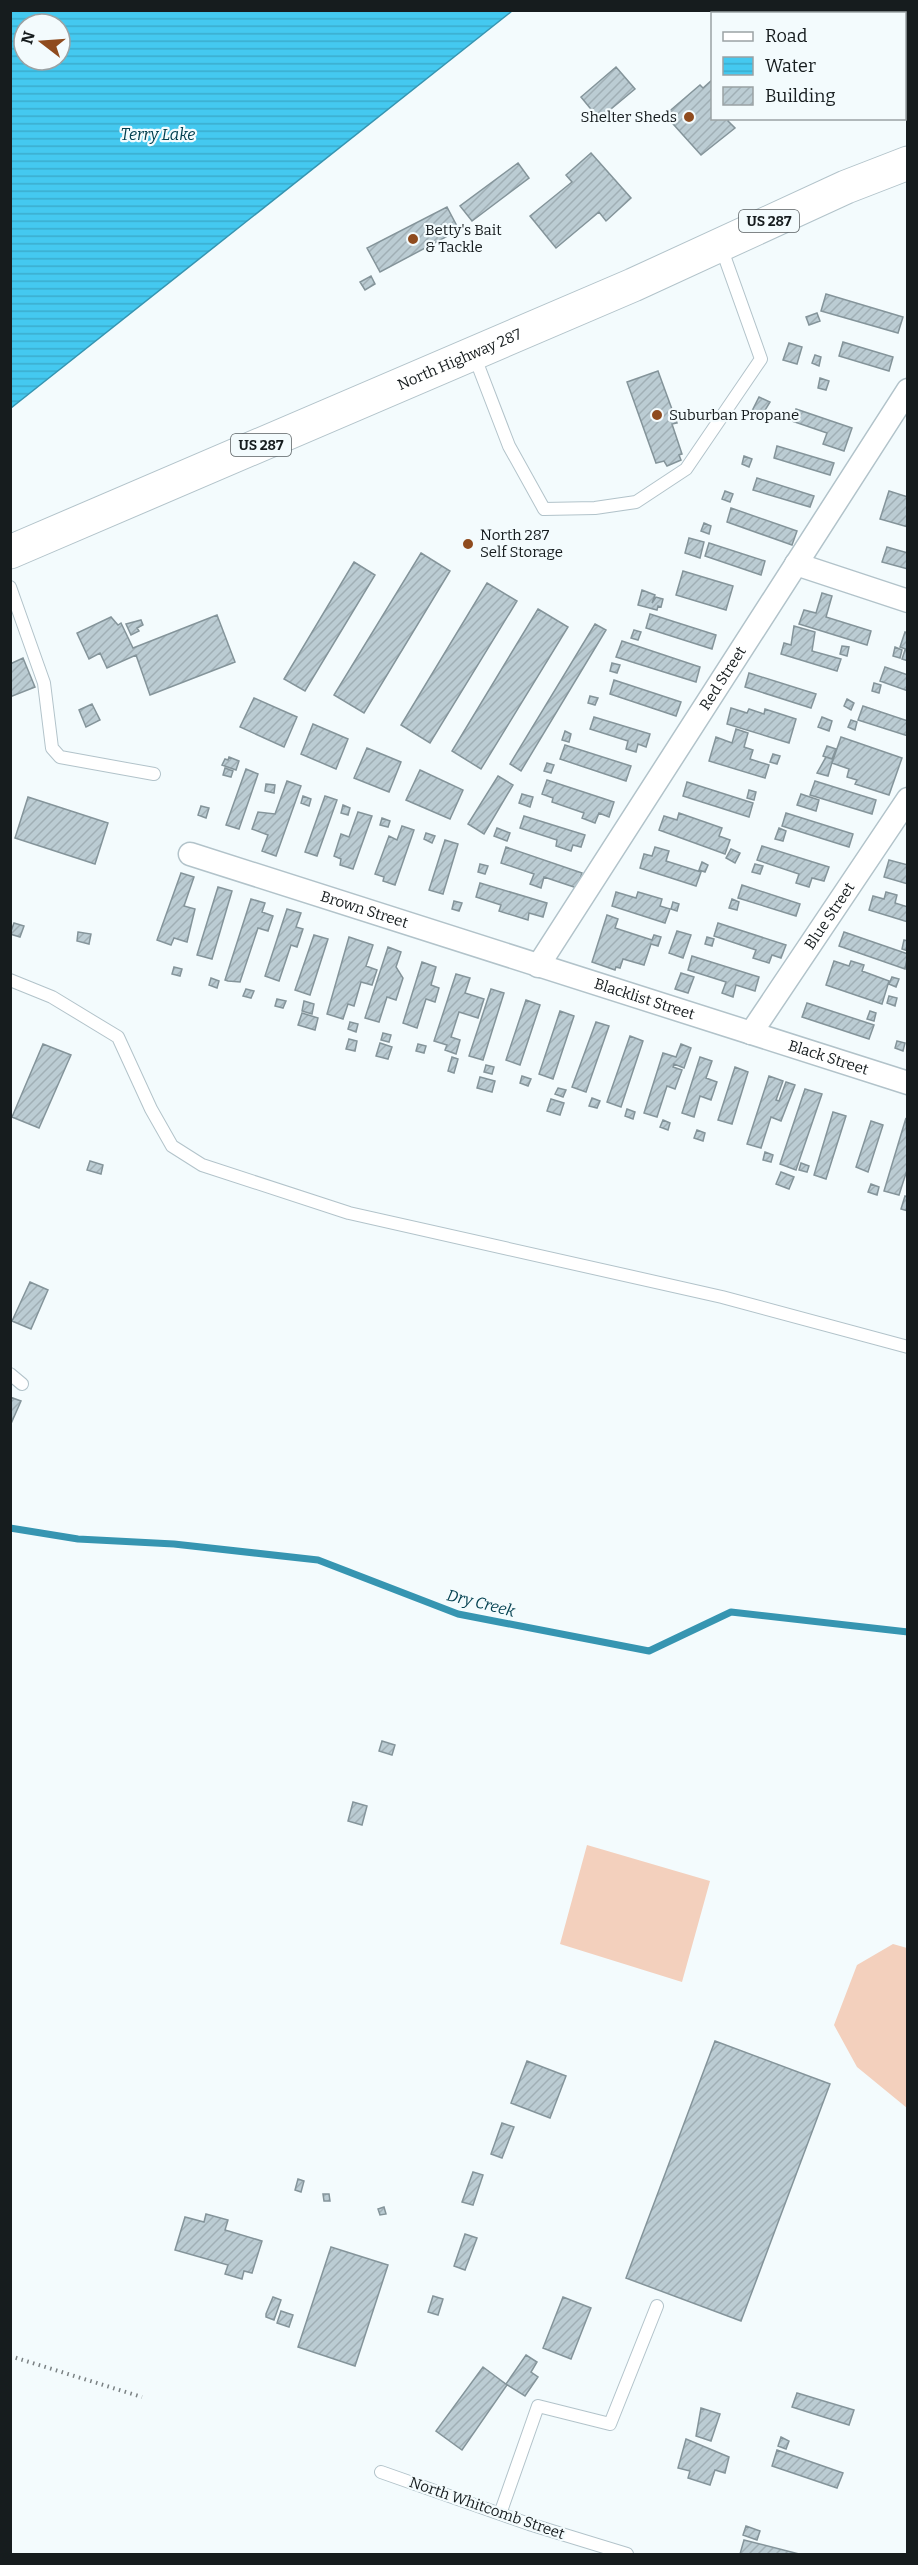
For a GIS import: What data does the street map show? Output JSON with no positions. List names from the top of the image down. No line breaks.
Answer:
{"streets":{"highway":["US 287","North Highway 287"],"street":["Red Street","Brown Street","Blue Street","Blacklist Street","Black Street"],"lane":["North Whitcomb Street"]},"crossings":[["Red Street","Brown Street"],["Red Street","Blacklist Street"],["Brown Street","Blacklist Street"],["Blue Street","Blacklist Street"],["Blue Street","Black Street"],["Blacklist Street","Black Street"]],"water":["Terry Lake","Dry Creek"],"places":["Shelter Sheds","Betty's Bait & Tackle","Suburban Propane","North 287 Self Storage"],"legend":["Road","Water","Building"],"north":"left"}
